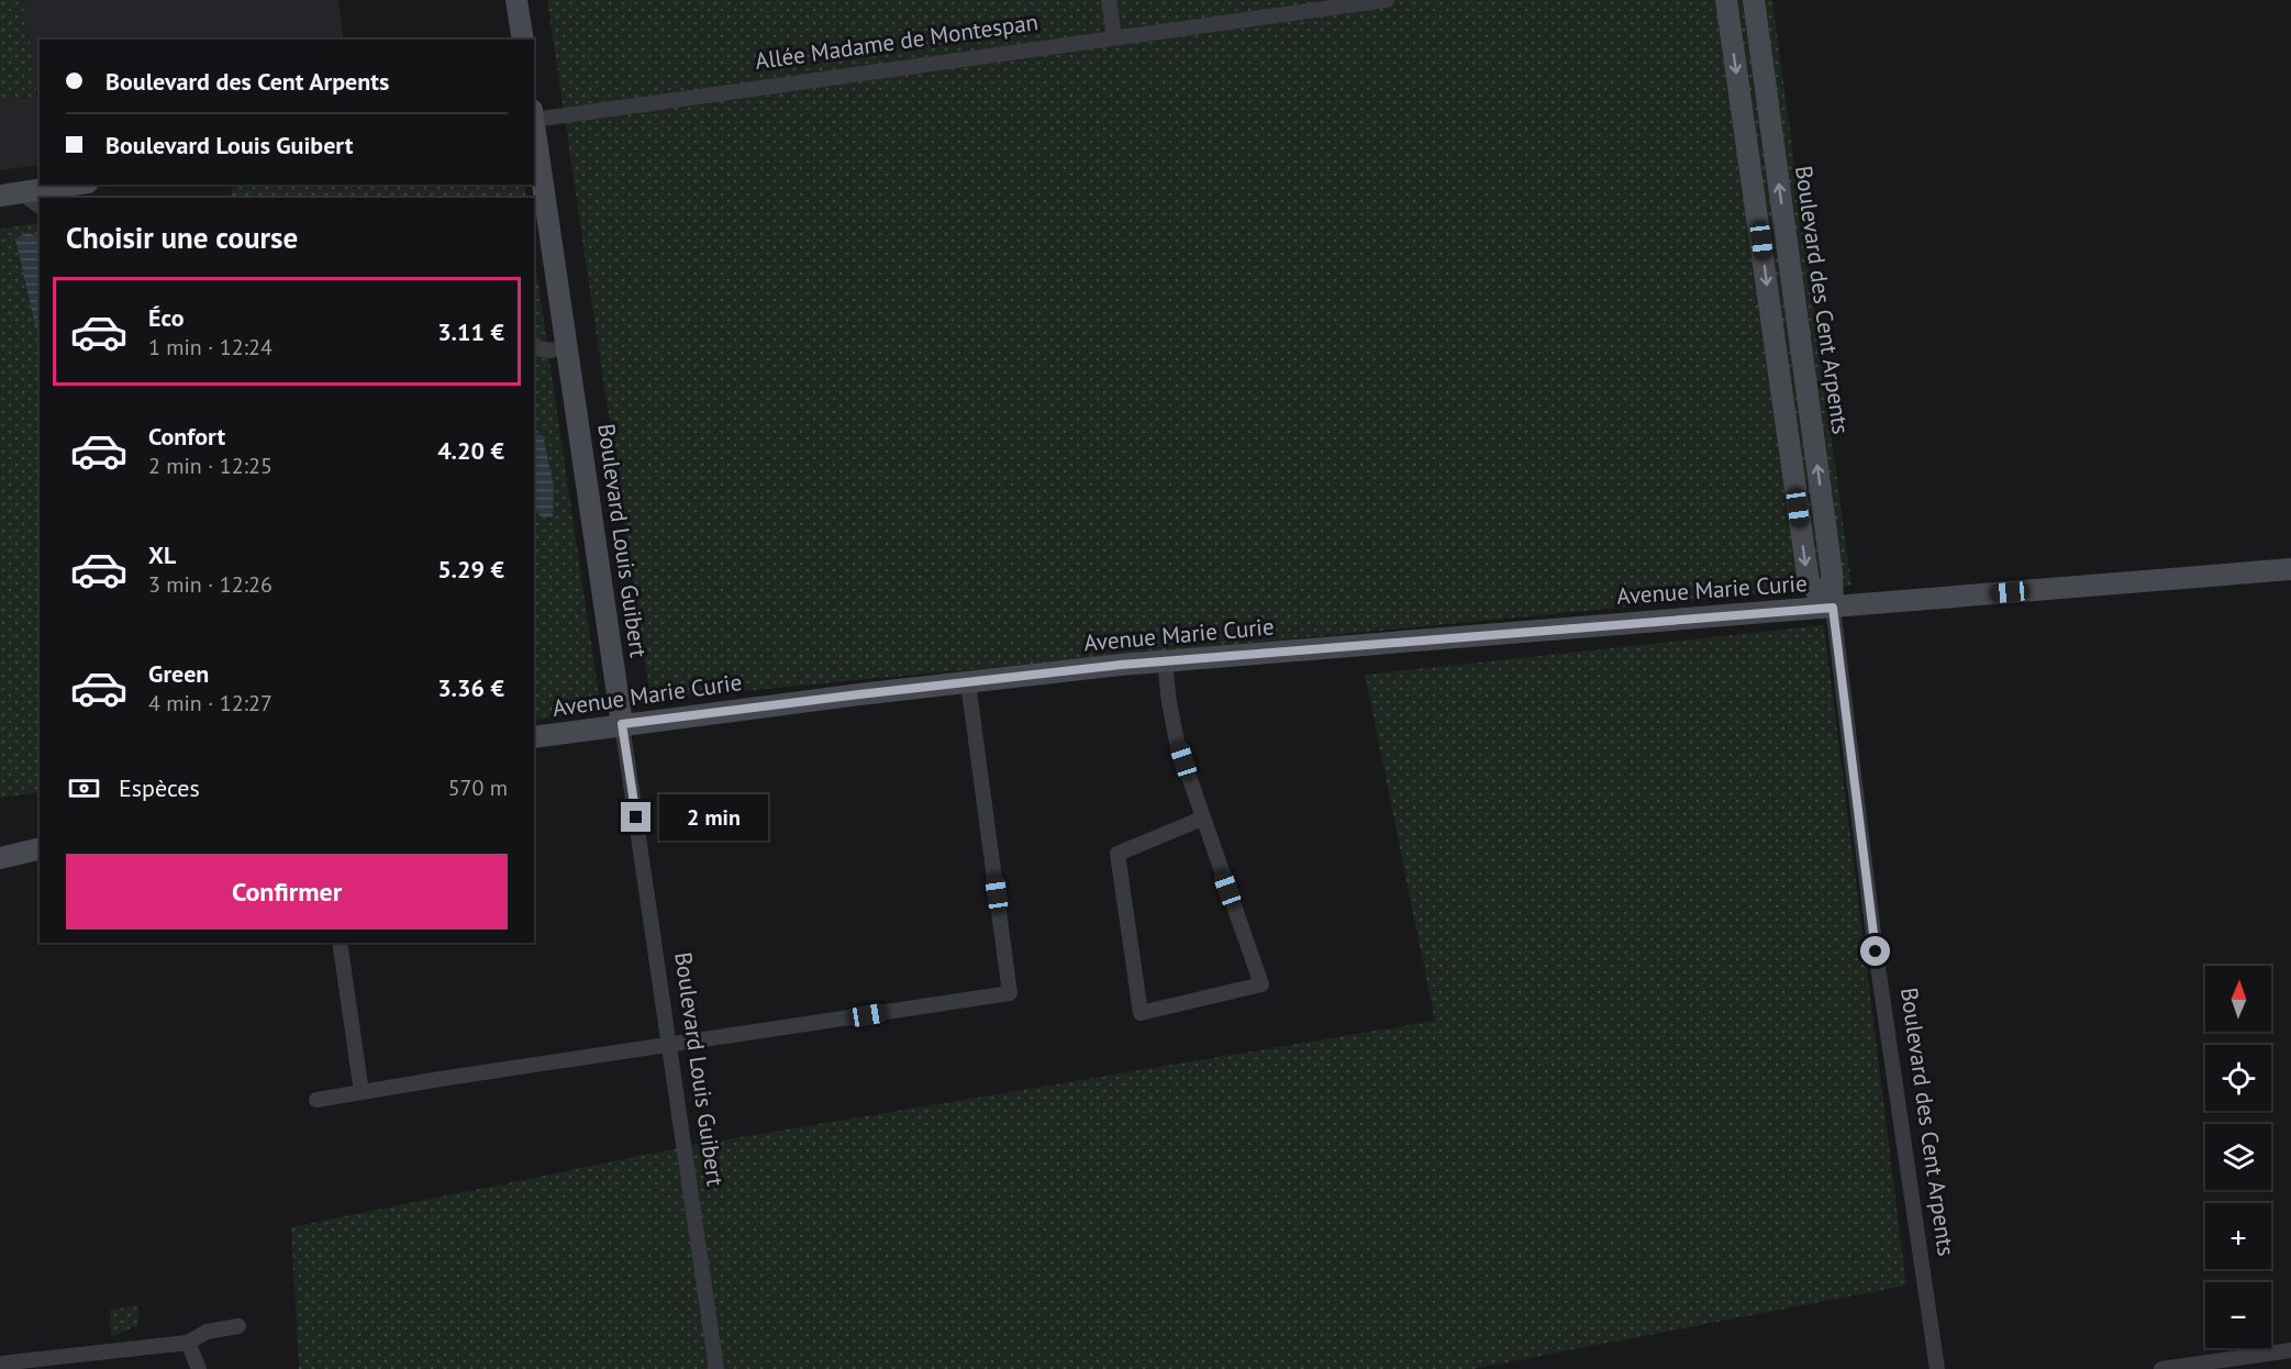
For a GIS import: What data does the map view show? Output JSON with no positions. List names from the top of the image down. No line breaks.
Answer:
{"streets":{"street":["Allée Madame de Montespan","Boulevard des Cent Arpents","Boulevard Louis Guibert","Avenue Marie Curie"]},"crossings":[["Boulevard des Cent Arpents","Avenue Marie Curie"],["Boulevard Louis Guibert","Avenue Marie Curie"]],"north":"top","page":{"banner":["Boulevard des Cent Arpents","Boulevard Louis Guibert"],"heading":"Choisir une course","list":[{"name":"Éco","note":"1 min · 12:24","value":"3.11 €"},{"name":"Confort","note":"2 min · 12:25","value":"4.20 €"},{"name":"XL","note":"3 min · 12:26","value":"5.29 €"},{"name":"Green","note":"4 min · 12:27","value":"3.36 €"}],"pay":["Espèces","570 m"],"bubble":"2 min","buttons":"Confirmer","map_buttons":["+","−"]}}
